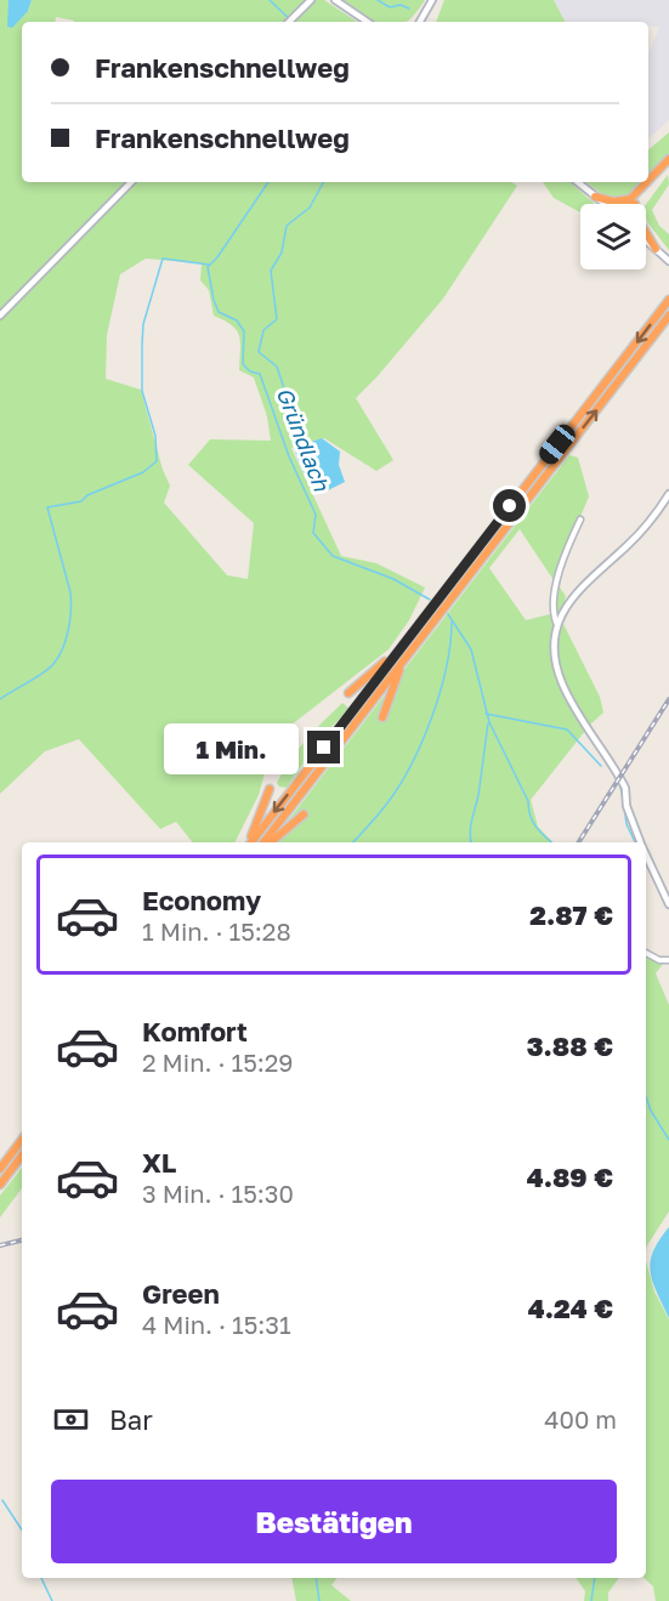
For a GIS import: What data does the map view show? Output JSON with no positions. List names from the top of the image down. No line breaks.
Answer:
{"water":["Gründlach"],"page":{"banner":["Frankenschnellweg","Frankenschnellweg"],"bubble":"1 Min.","list":[{"name":"Economy","note":"1 Min. · 15:28","value":"2.87 €"},{"name":"Komfort","note":"2 Min. · 15:29","value":"3.88 €"},{"name":"XL","note":"3 Min. · 15:30","value":"4.89 €"},{"name":"Green","note":"4 Min. · 15:31","value":"4.24 €"}],"pay":["Bar","400 m"],"buttons":"Bestätigen"}}
